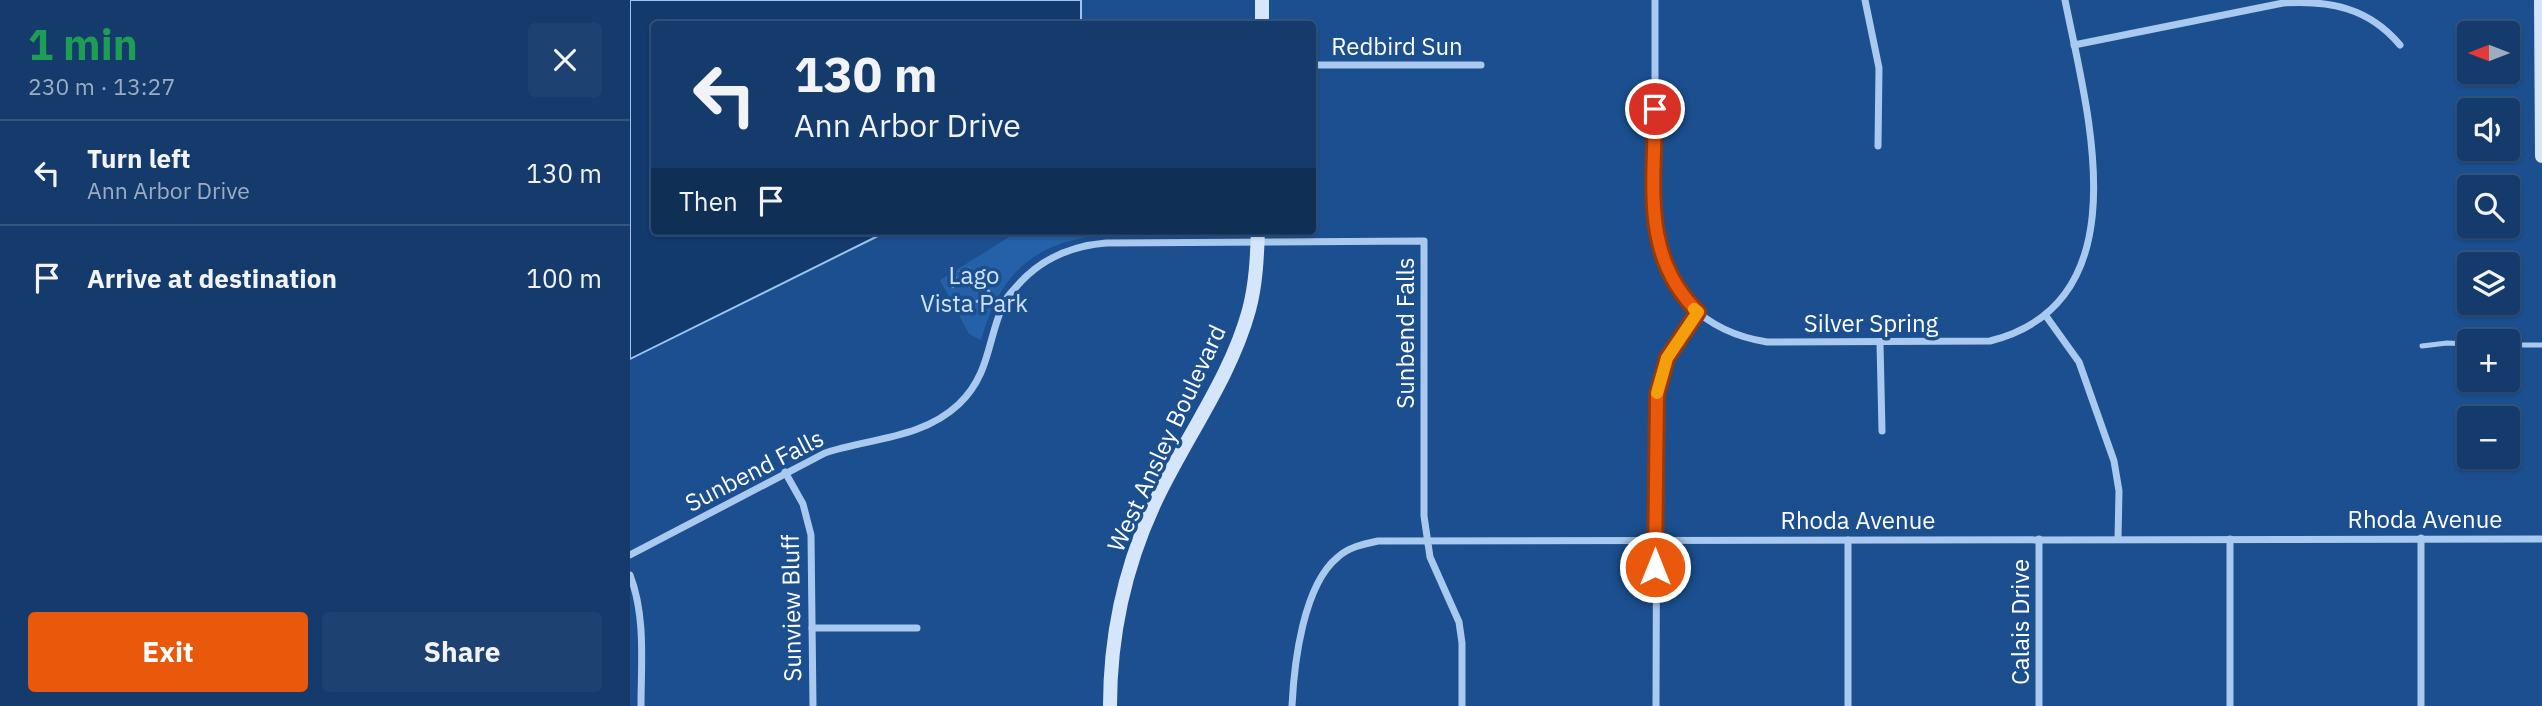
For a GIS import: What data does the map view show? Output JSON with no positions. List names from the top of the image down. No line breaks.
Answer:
{"streets":{"street":["Redbird Sun","Silver Spring","Sunbend Falls","West Ansley Boulevard","Rhoda Avenue","Sunview Bluff","Calais Drive"]},"crossings":[["Sunbend Falls","West Ansley Boulevard"],["Sunbend Falls","Rhoda Avenue"],["Sunbend Falls","Sunview Bluff"],["Rhoda Avenue","Calais Drive"]],"parks":["Lago Vista Park"],"north":"left","page":{"heading":["1 min","230 m · 13:27"],"map_buttons":["+","−"],"turn":["130 m","Ann Arbor Drive"],"list":[{"name":"Turn left","note":"Ann Arbor Drive","value":"130 m"},{"name":"Arrive at destination","value":"100 m"}],"then":"Then","buttons":["Exit","Share"]}}
